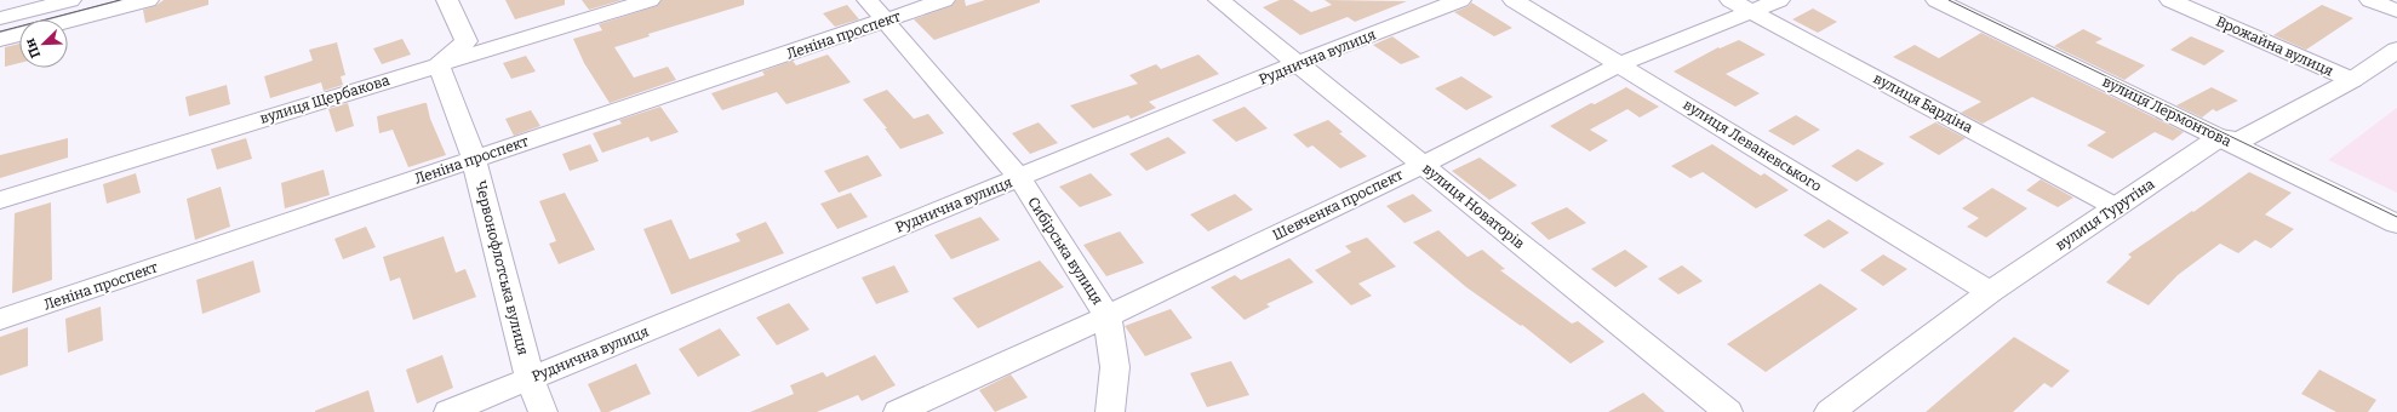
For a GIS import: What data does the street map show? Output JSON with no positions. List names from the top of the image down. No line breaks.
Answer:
{"streets":{"street":["Леніна проспект","Врожайна вулиця","Руднична вулиця","вулиця Щербакова","вулиця Бардіна","вулиця Лермонтова","вулиця Леваневського","Шевченка проспект","вулиця Новаторів","вулиця Турутіна","Сибірська вулиця","Червонофлотська вулиця"]},"crossings":[["Леніна проспект","Сибірська вулиця"],["Леніна проспект","Червонофлотська вулиця"],["Руднична вулиця","вулиця Новаторів"],["Руднична вулиця","Сибірська вулиця"],["Руднична вулиця","Червонофлотська вулиця"],["вулиця Щербакова","Червонофлотська вулиця"],["вулиця Бардіна","Шевченка проспект"],["вулиця Бардіна","вулиця Турутіна"],["вулиця Лермонтова","вулиця Турутіна"],["вулиця Леваневського","Шевченка проспект"],["вулиця Леваневського","вулиця Турутіна"],["Шевченка проспект","вулиця Новаторів"],["Шевченка проспект","Сибірська вулиця"]],"north":"bottom left"}
